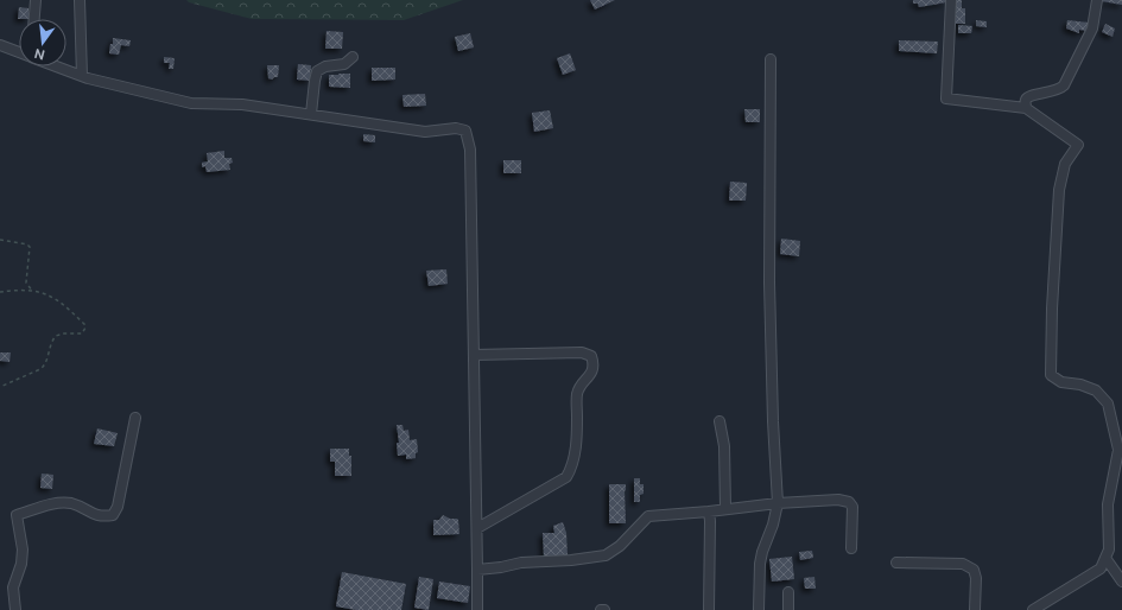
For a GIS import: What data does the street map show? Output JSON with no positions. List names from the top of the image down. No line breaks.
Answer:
{"north":"bottom"}
